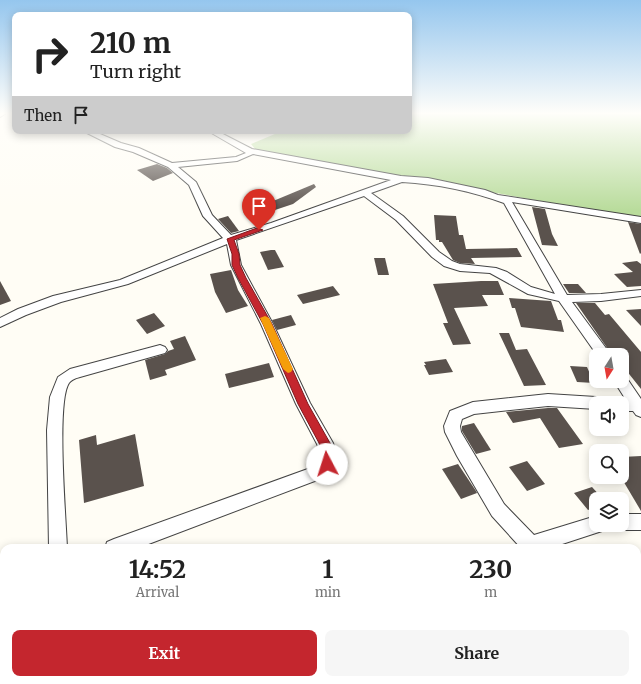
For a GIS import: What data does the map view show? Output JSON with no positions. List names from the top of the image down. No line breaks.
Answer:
{"north":"bottom","page":{"turn":["210 m","Turn right"],"then":"Then","eta":["14:52","Arrival","1","min","230","m"],"buttons":["Exit","Share"]}}
